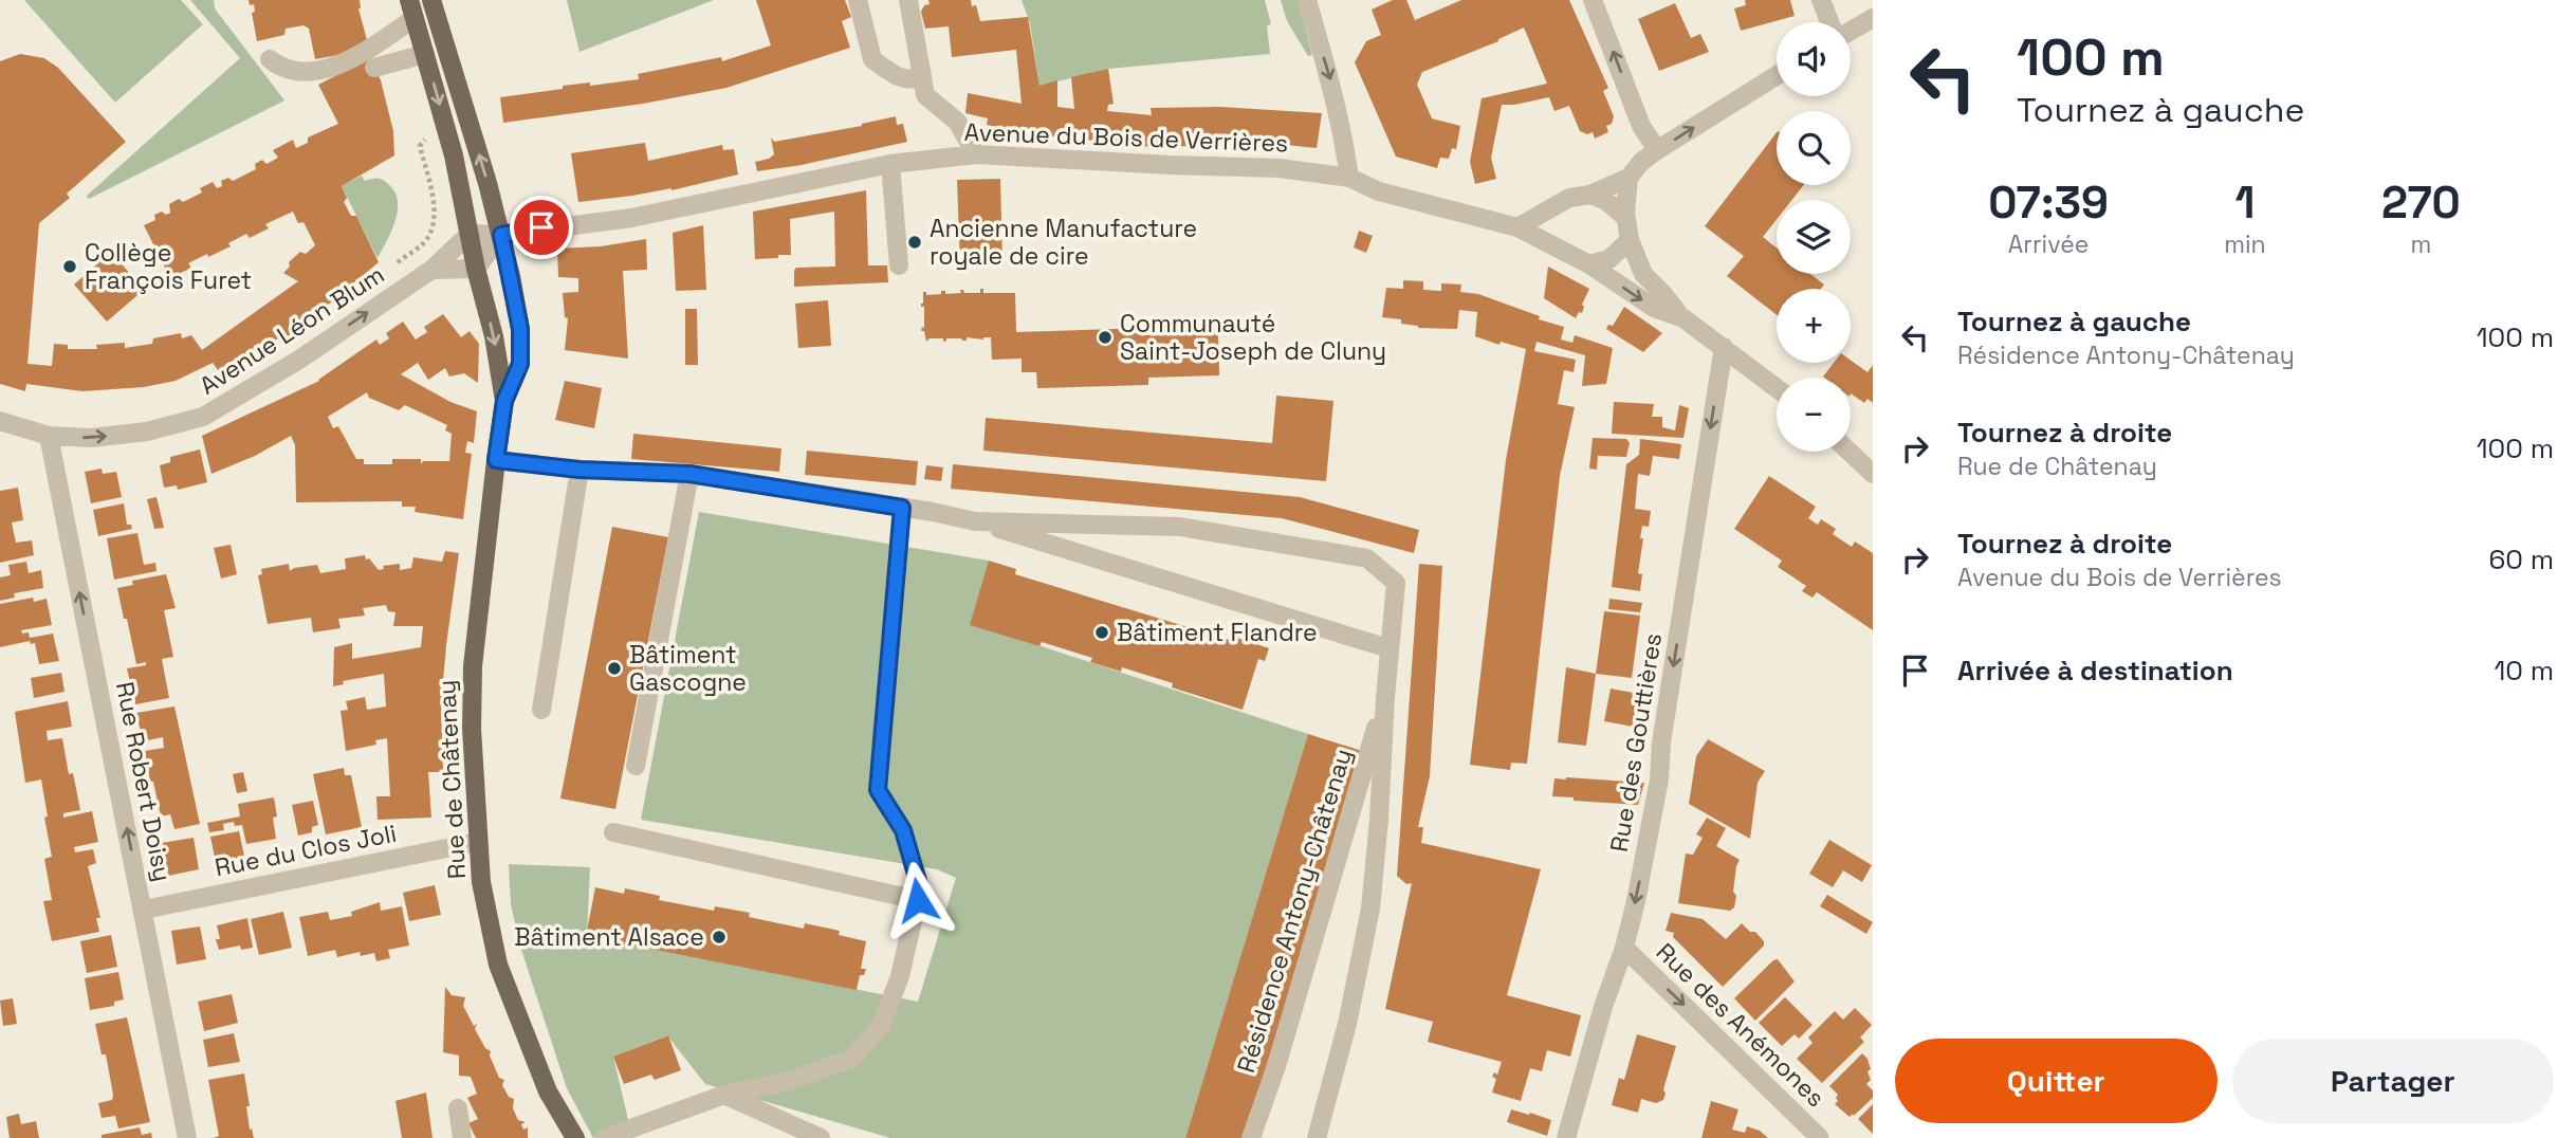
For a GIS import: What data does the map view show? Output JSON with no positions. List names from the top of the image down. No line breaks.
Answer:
{"streets":{"main road":["Rue de Châtenay"],"street":["Avenue du Bois de Verrières","Avenue Léon Blum","Rue des Gouttières","Rue Robert Doisy","Rue du Clos Joli","Résidence Antony-Châtenay","Rue des Anémones"]},"crossings":[["Avenue du Bois de Verrières","Avenue Léon Blum"],["Avenue du Bois de Verrières","Rue des Gouttières"],["Avenue du Bois de Verrières","Rue de Châtenay"],["Avenue Léon Blum","Rue de Châtenay"],["Avenue Léon Blum","Rue Robert Doisy"],["Rue des Gouttières","Rue des Anémones"],["Rue de Châtenay","Rue du Clos Joli"],["Rue de Châtenay","Résidence Antony-Châtenay"],["Rue Robert Doisy","Rue du Clos Joli"]],"one_way":["Avenue Léon Blum","Rue des Gouttières","Rue Robert Doisy","Rue des Anémones"],"places":["Ancienne Manufacture royale de cire","Collège François Furet","Communauté Saint-Joseph de Cluny","Bâtiment Flandre","Bâtiment Gascogne","Bâtiment Alsace"],"page":{"turn":["100 m","Tournez à gauche"],"map_buttons":["+","−"],"eta":["07:39","Arrivée","1","min","270","m"],"list":[{"name":"Tournez à gauche","note":"Résidence Antony-Châtenay","value":"100 m"},{"name":"Tournez à droite","note":"Rue de Châtenay","value":"100 m"},{"name":"Tournez à droite","note":"Avenue du Bois de Verrières","value":"60 m"},{"name":"Arrivée à destination","value":"10 m"}],"buttons":["Quitter","Partager"]}}
